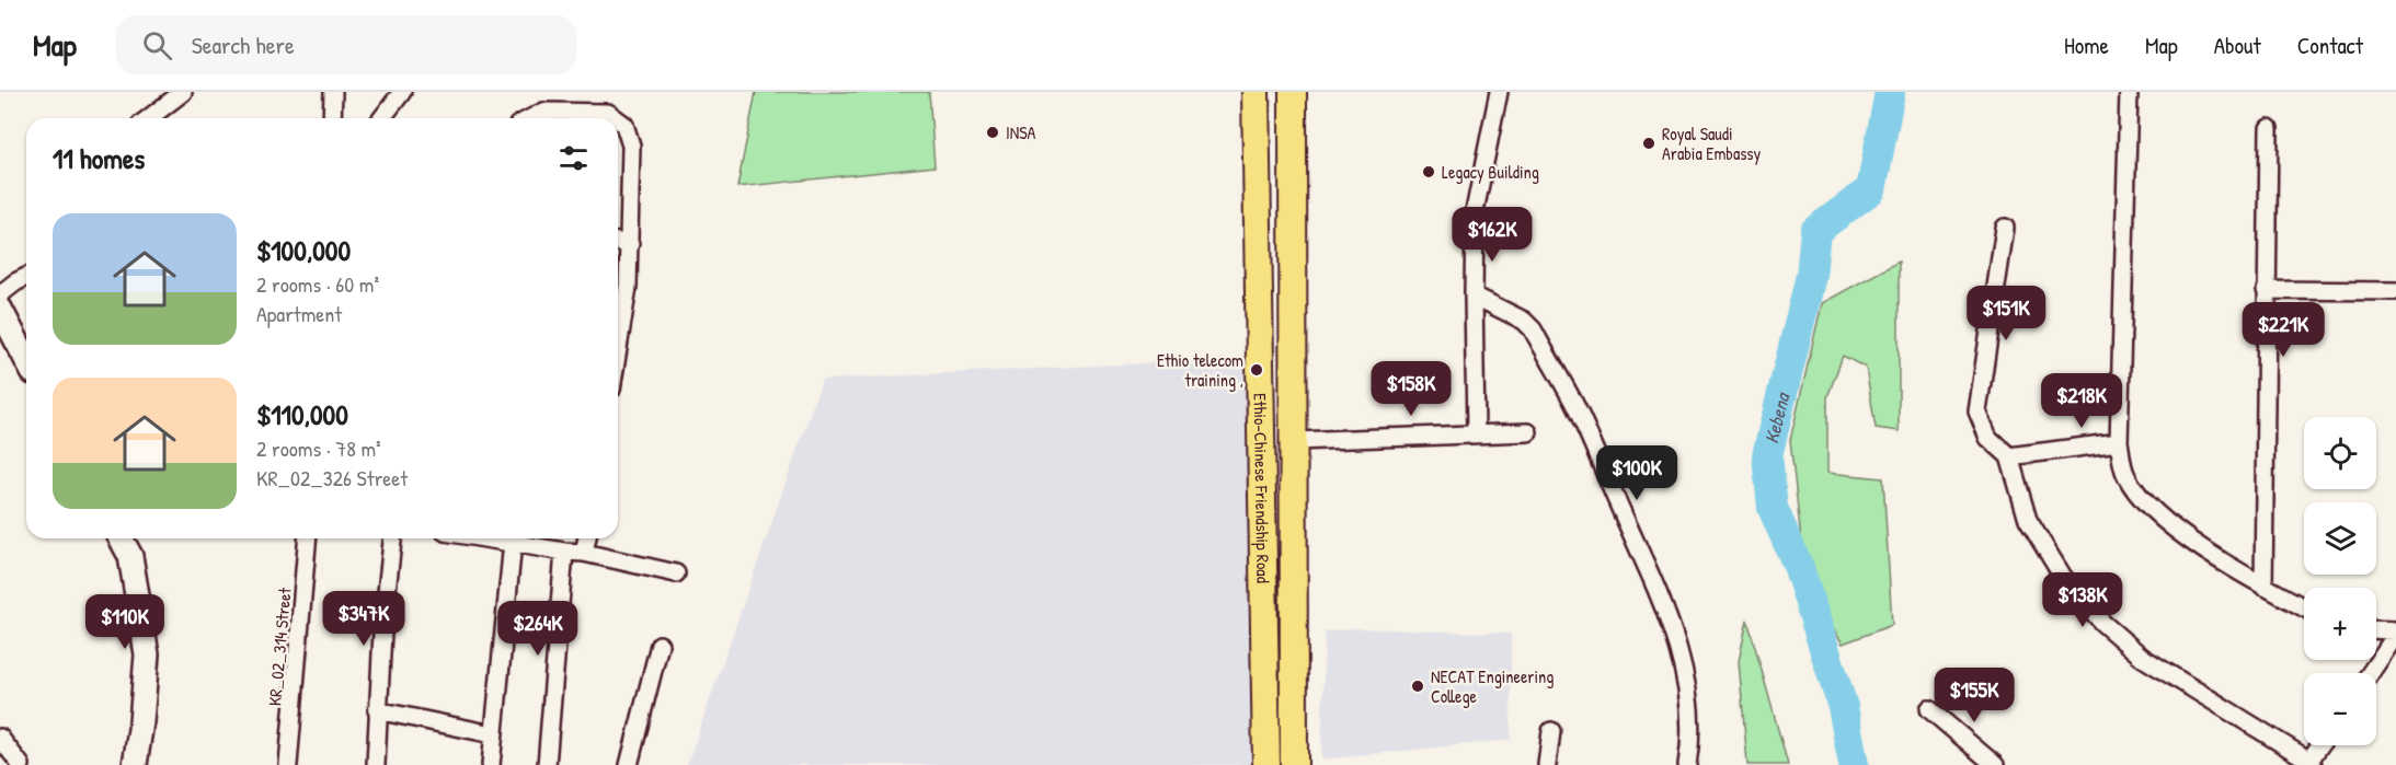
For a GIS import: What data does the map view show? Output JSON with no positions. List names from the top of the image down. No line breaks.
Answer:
{"streets":{"main road":["Ethio-Chinese Friendship Road"],"street":["KR_02_314 Street"]},"water":["Kebena"],"places":["INSA","Royal Saudi Arabia Embassy","Legacy Building","Ethio telecom training ,","NECAT Engineering College"],"page":{"header":"Map","search":"Search here","nav":["Home","Map","About","Contact"],"heading":"11 homes","list":[{"name":"$100,000","note":"2 rooms · 60 m² · Apartment"},{"name":"$110,000","note":"2 rooms · 78 m² · KR_02_326 Street"}],"price":["$162K","$151K","$221K","$158K","$218K","$100K","$138K","$347K","$110K","$264K","$155K"],"map_buttons":["+","−"]}}
